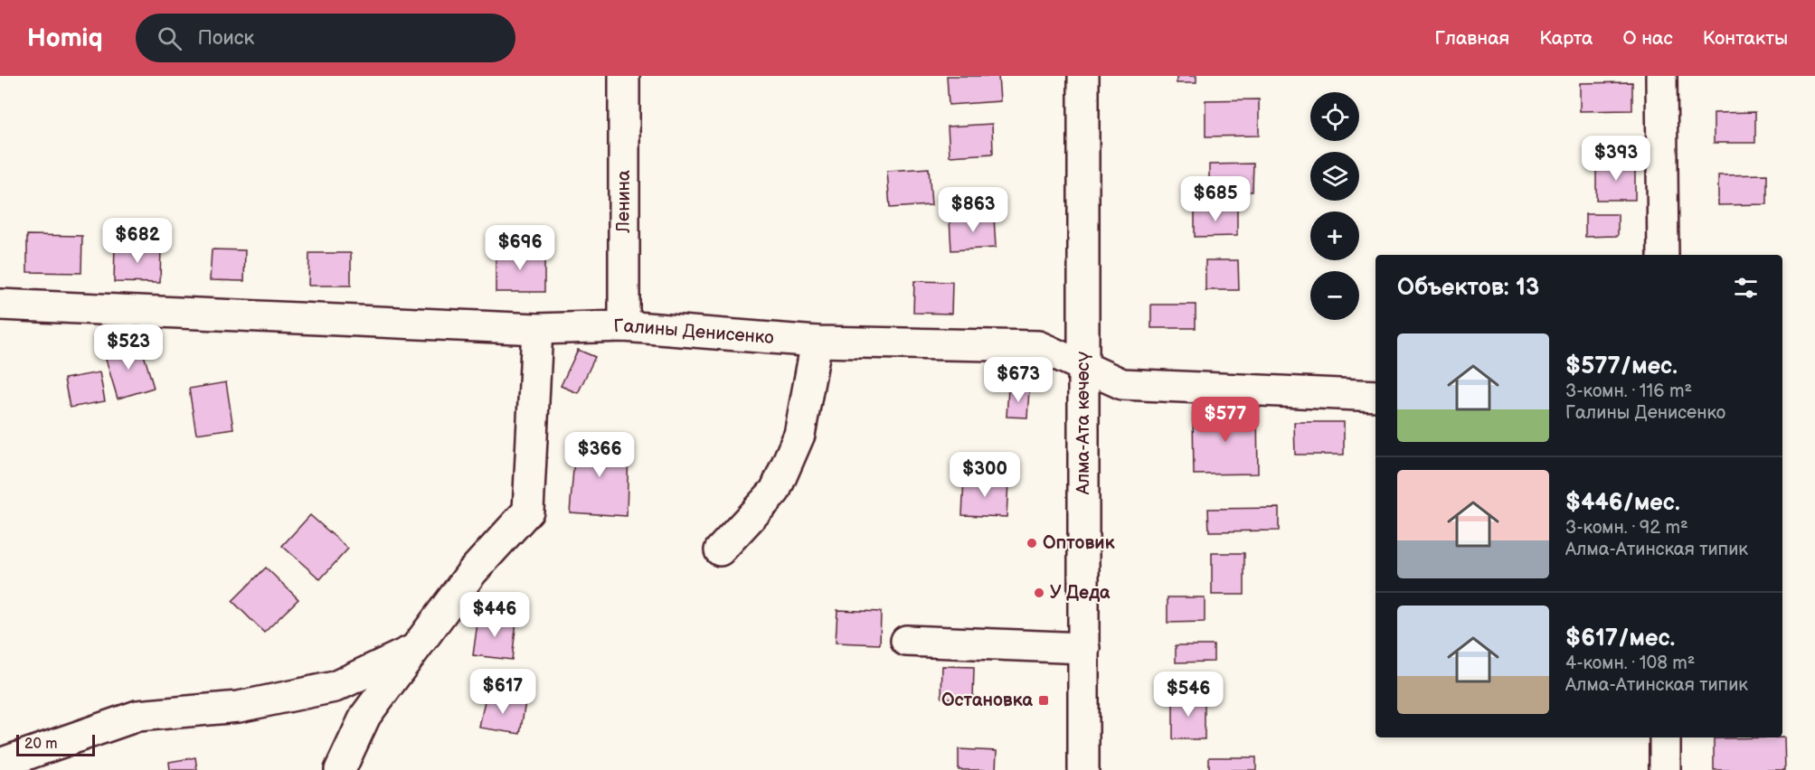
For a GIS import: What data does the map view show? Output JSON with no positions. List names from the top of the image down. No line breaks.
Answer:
{"streets":{"main road":["Ленина","Галины Денисенко","Алма-Ата көчөсү"]},"crossings":[["Ленина","Галины Денисенко"],["Галины Денисенко","Алма-Ата көчөсү"]],"places":{"other":["Оптовик","У Деда"],"transit":["Остановка"]},"scale_bar":"20 m","page":{"header":"Homiq","search":"Поиск","nav":["Главная","Карта","О нас","Контакты"],"map_buttons":["+","−"],"price":["$393","$685","$863","$682","$696","$523","$673","$577","$366","$300","$446","$617","$546"],"heading":"Объектов: 13","list":[{"name":"$577/мес.","note":"3-комн. · 116 m² · Галины Денисенко"},{"name":"$446/мес.","note":"3-комн. · 92 m² · Алма-Атинская типик"},{"name":"$617/мес.","note":"4-комн. · 108 m² · Алма-Атинская типик"}],"scale":"20 m"}}
